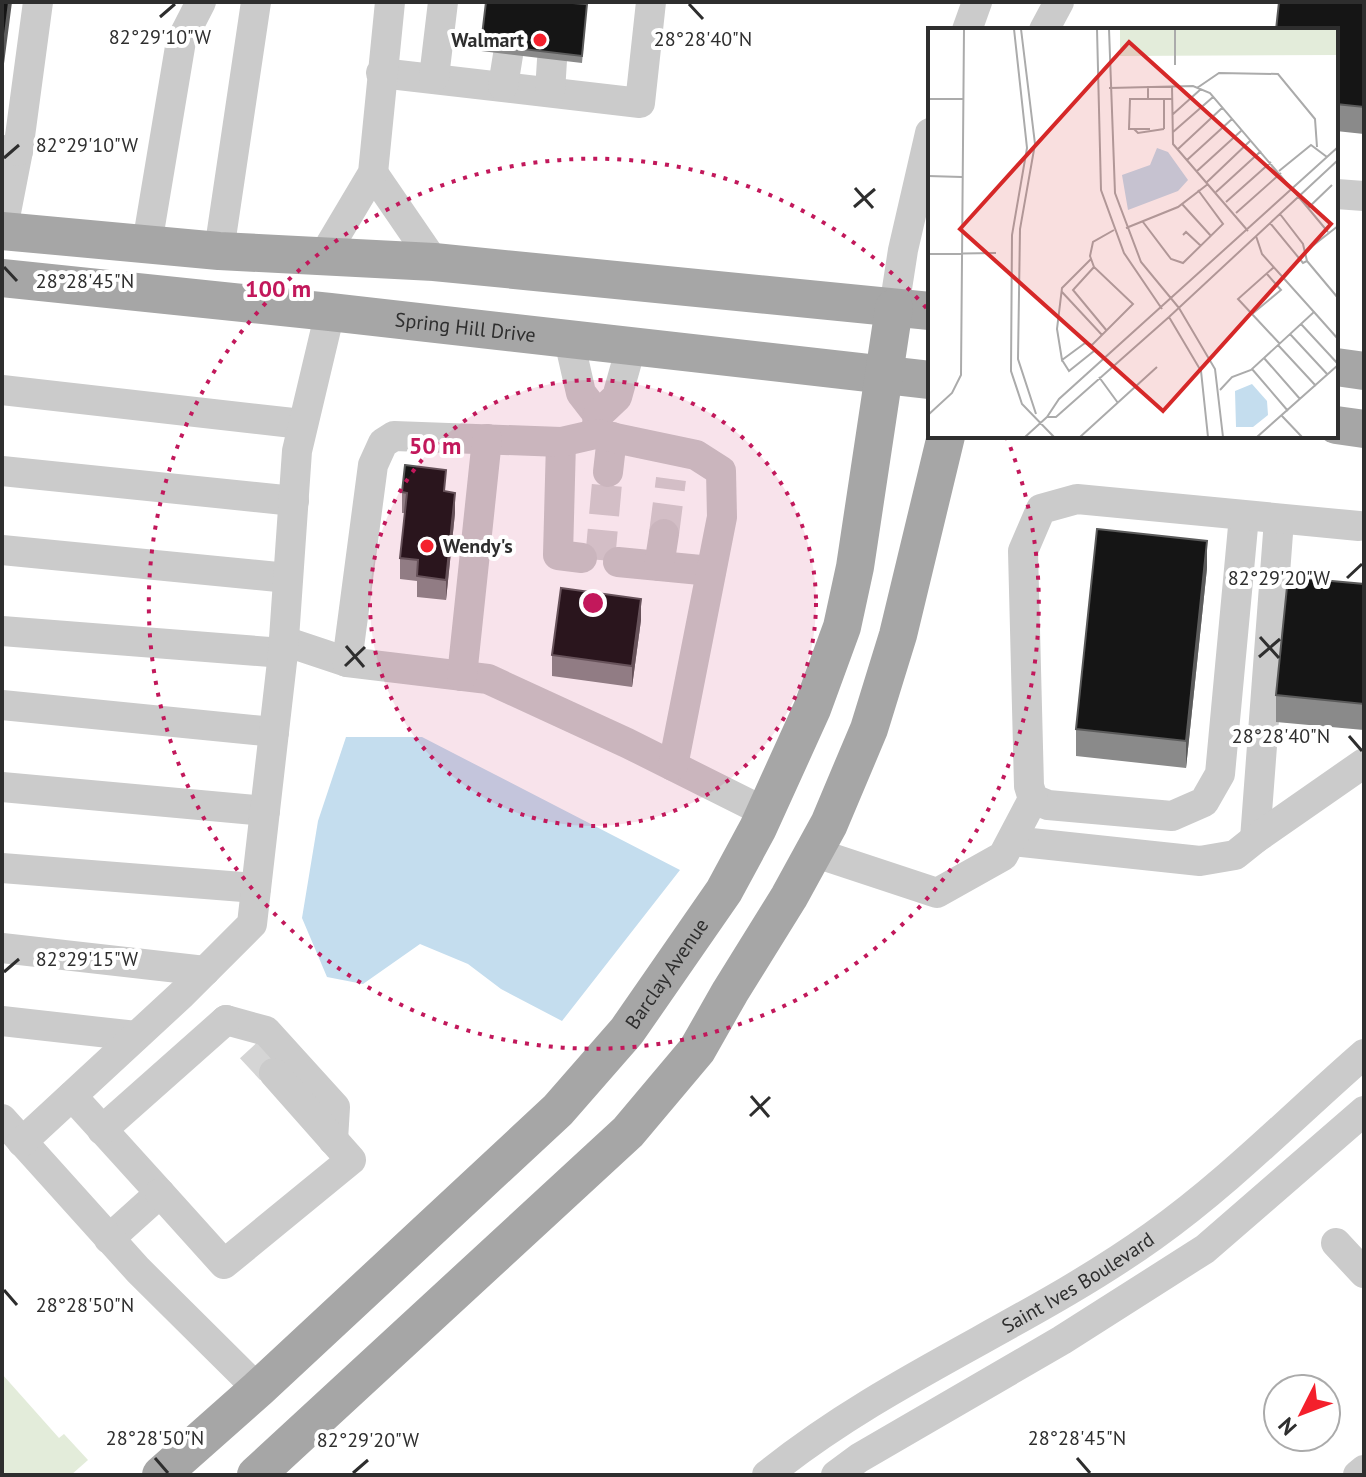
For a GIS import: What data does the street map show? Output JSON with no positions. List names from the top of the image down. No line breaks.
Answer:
{"streets":{"main road":["Spring Hill Drive","Barclay Avenue"],"street":["Saint Ives Boulevard"]},"crossings":[["Spring Hill Drive","Barclay Avenue"]],"places":["Walmart","Wendy's"],"north":"bottom left","coordinates":["82°29'10\"W","28°28'40\"N","28°28'45\"N","82°29'20\"W","82°29'15\"W","28°28'50\"N"],"rings":["100 m","50 m"]}
